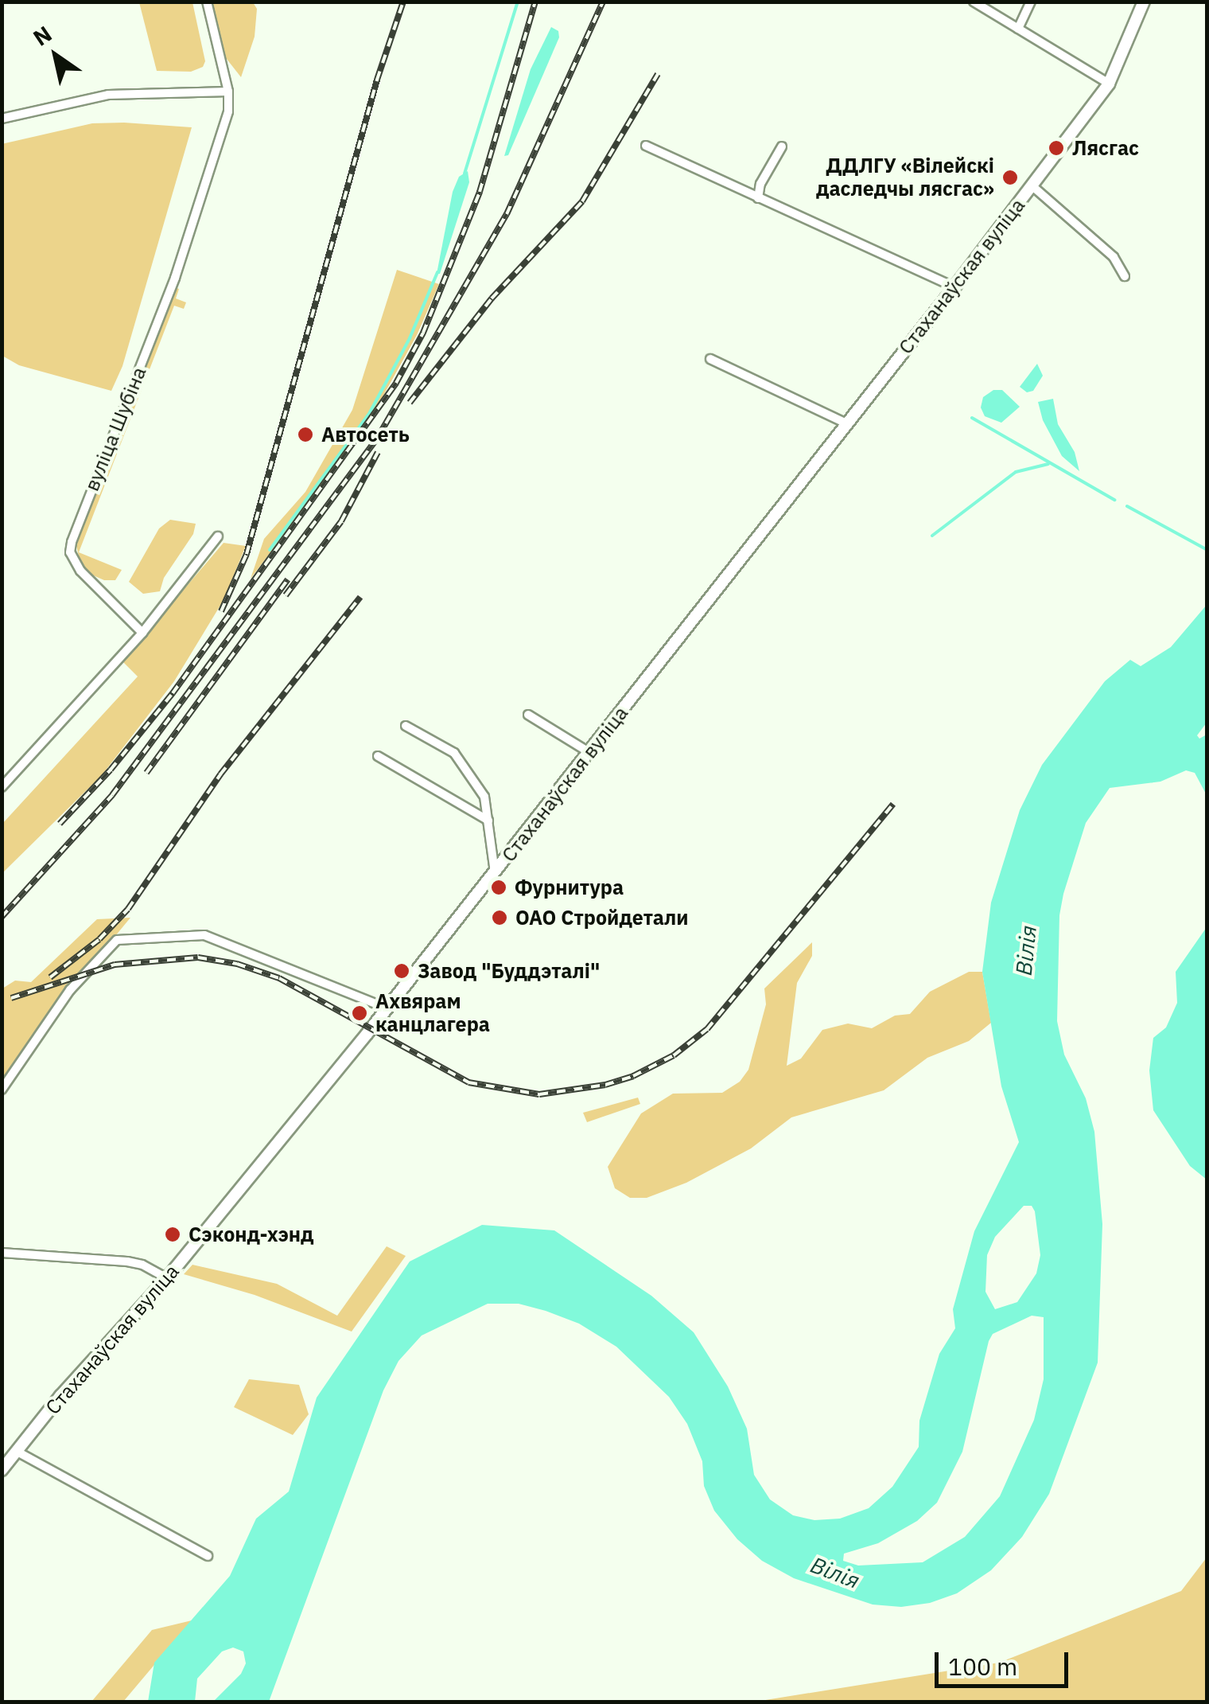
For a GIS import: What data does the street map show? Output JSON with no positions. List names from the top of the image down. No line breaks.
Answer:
{"streets":{"street":["Стаханаўская вуліца","вуліца Шубіна"]},"water":["Вілія"],"places":["Лясгас","ДДЛГУ «Вілейскі даследчы лясгас»","Автосеть","Фурнитура","ОАО Стройдетали","Завод \"Буддэталі\"","Ахвярам канцлагера","Сэконд-хэнд"],"scale_bar":"100 m","north":"top left"}
